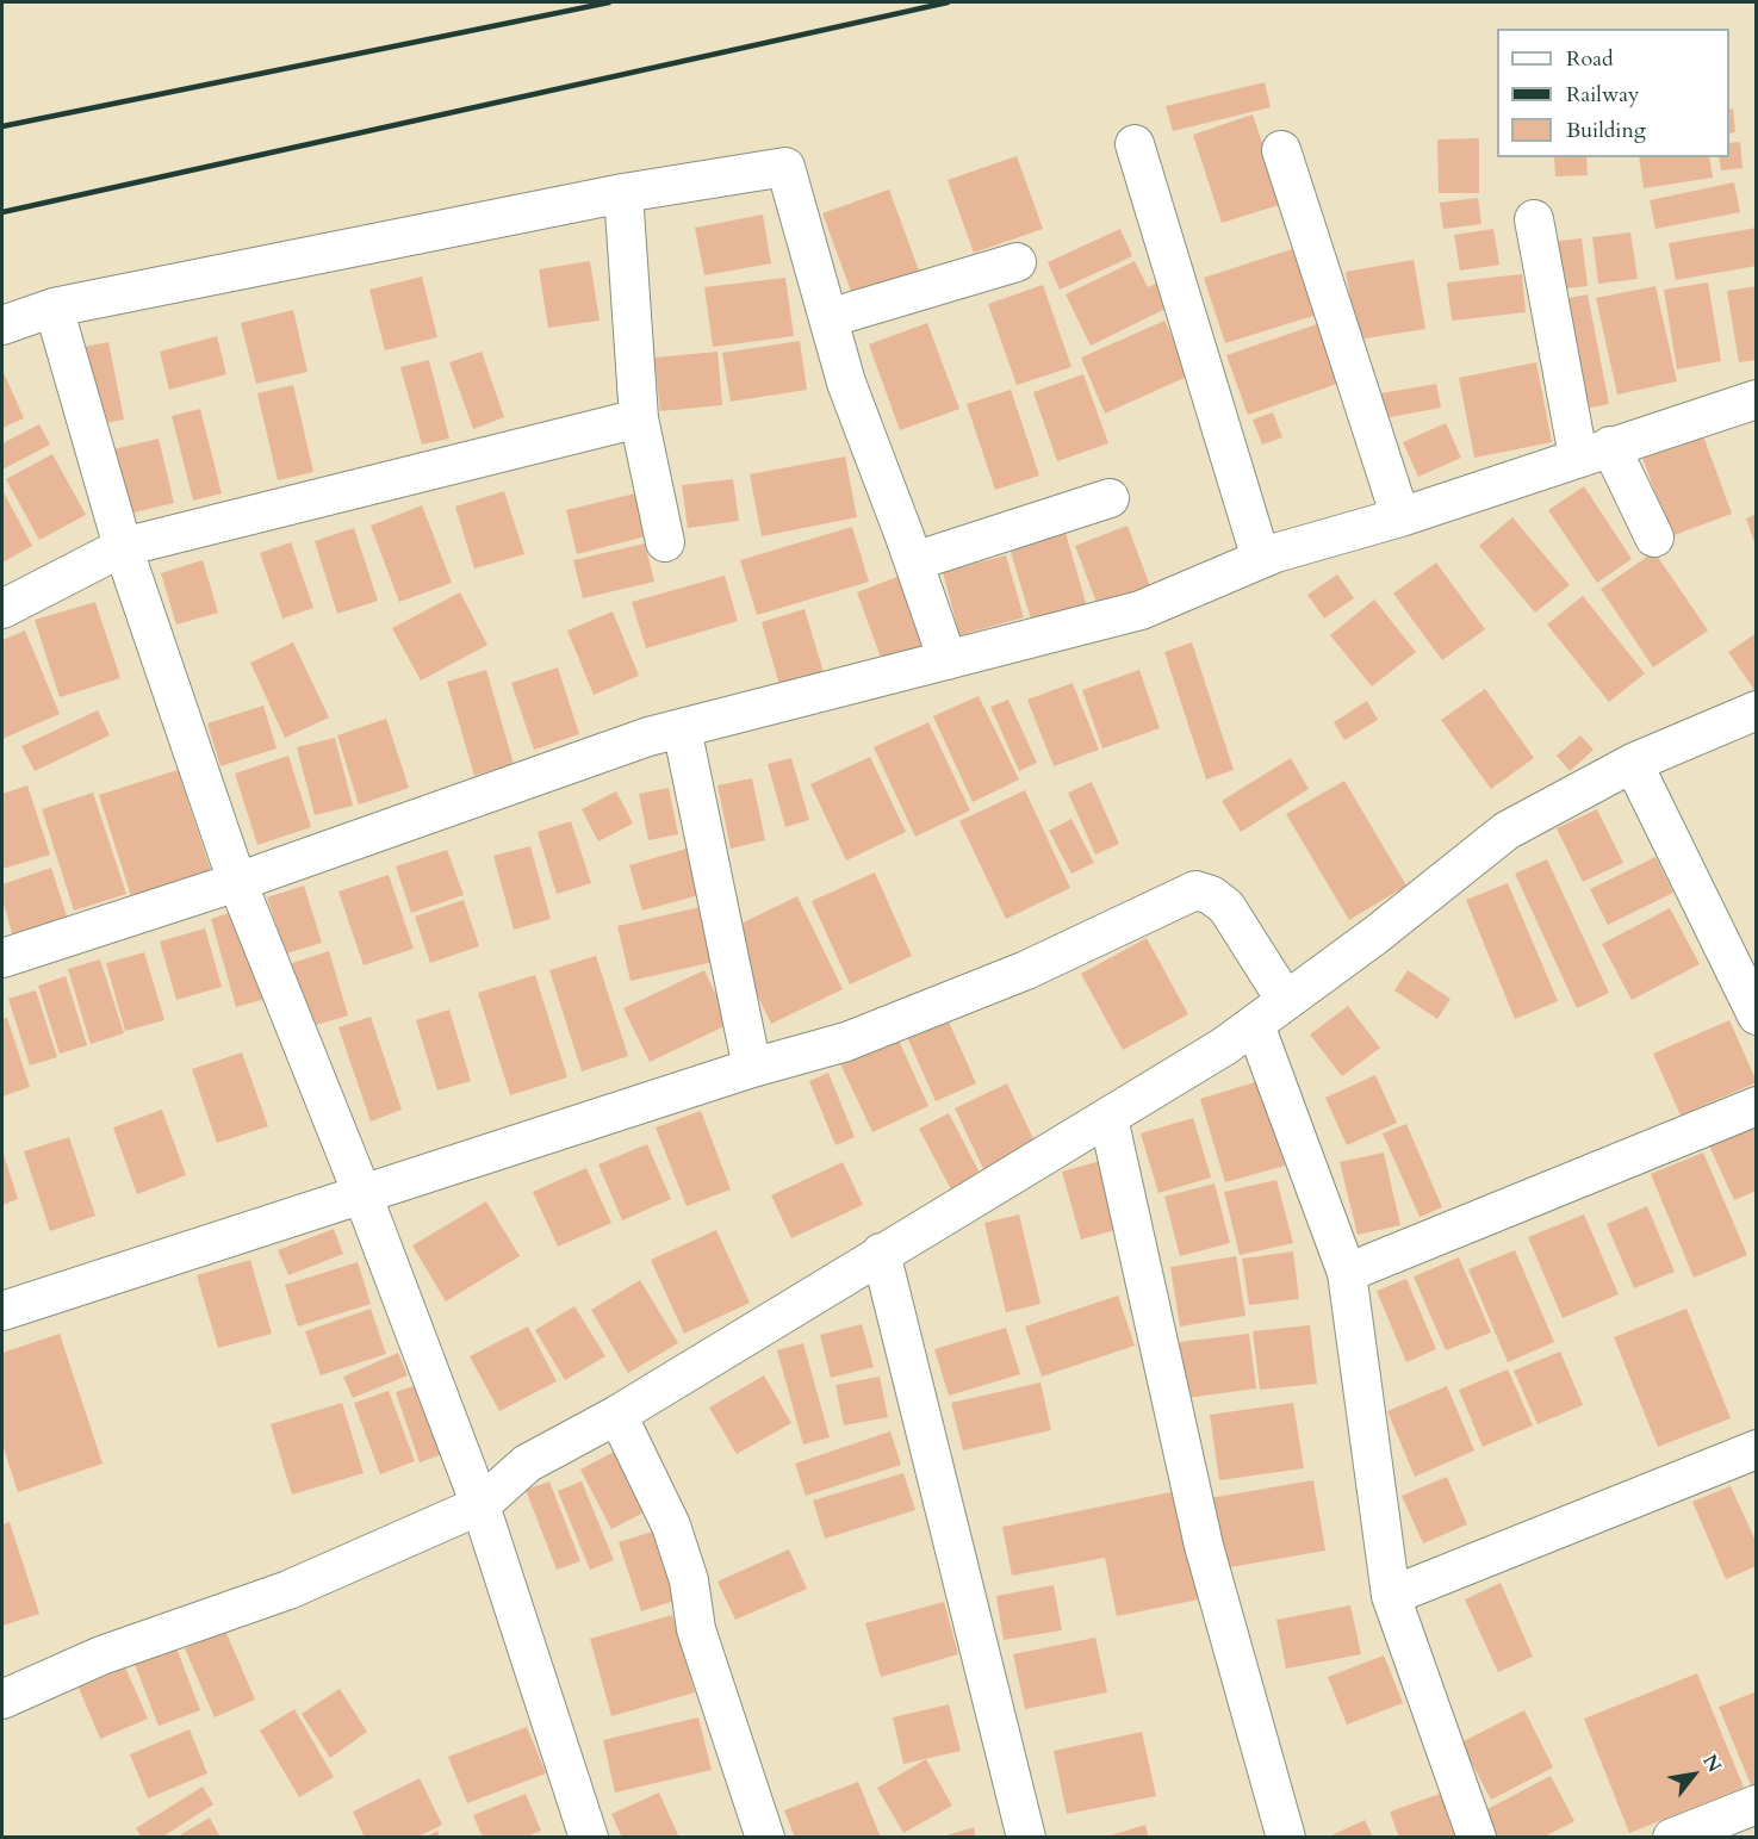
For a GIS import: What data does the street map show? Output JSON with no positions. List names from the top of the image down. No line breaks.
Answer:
{"legend":["Road","Railway","Building"],"north":"top right"}
